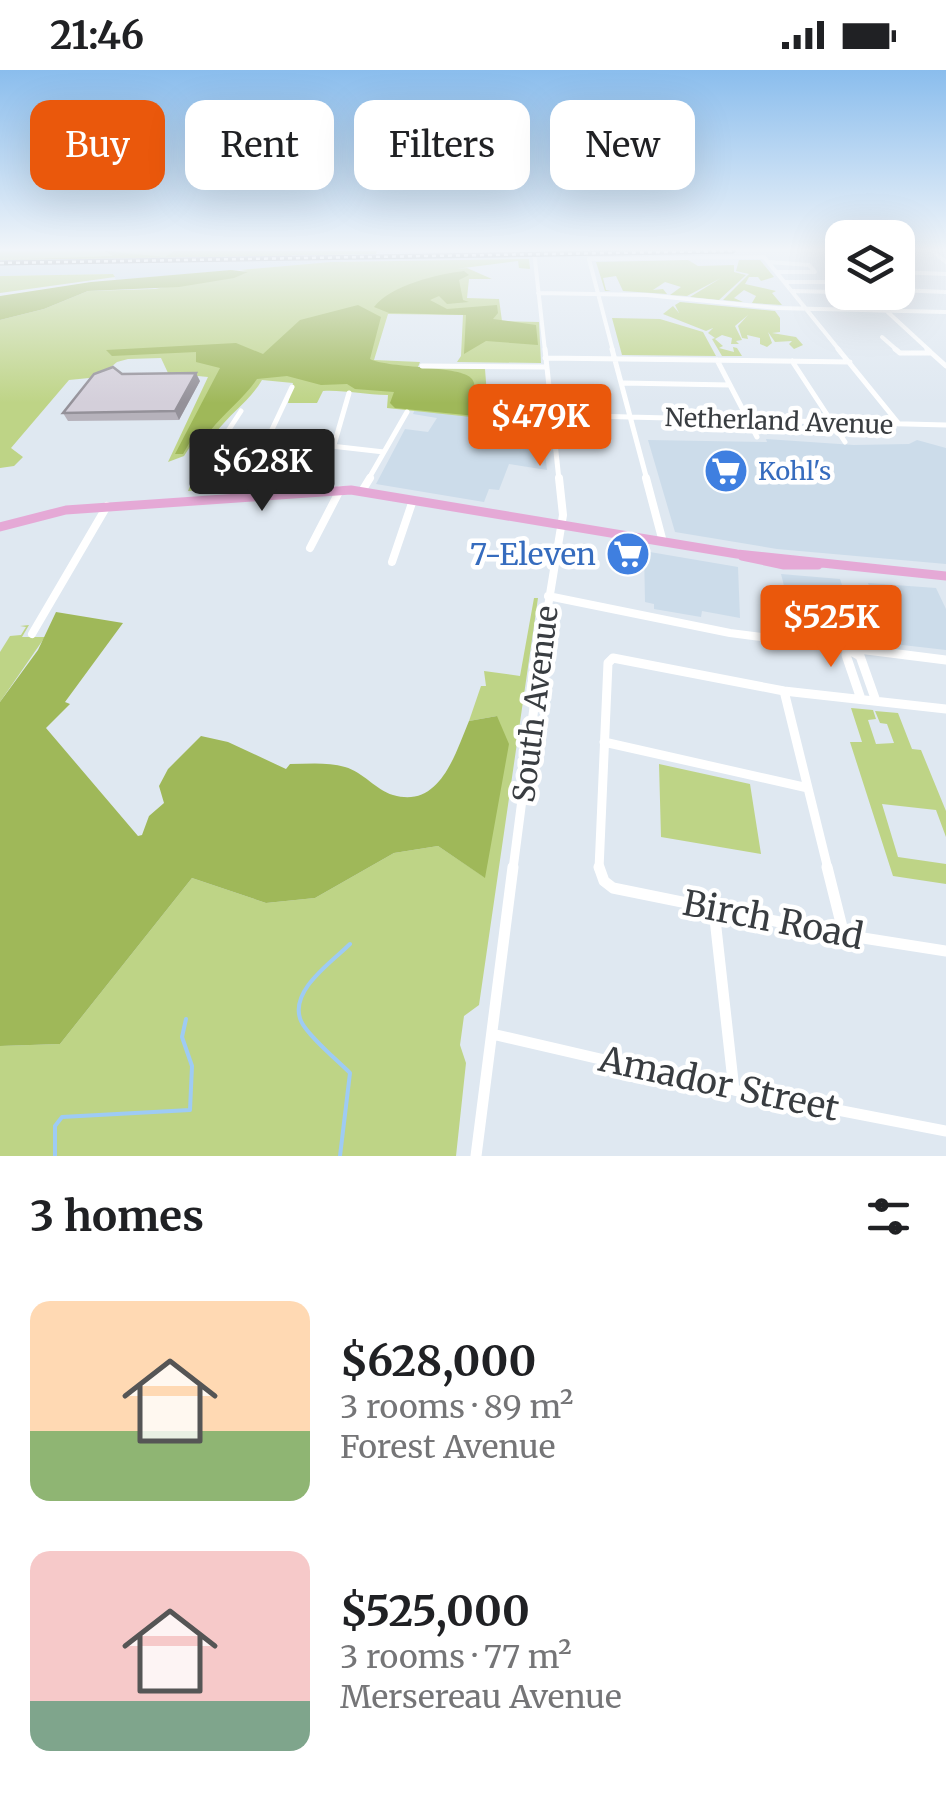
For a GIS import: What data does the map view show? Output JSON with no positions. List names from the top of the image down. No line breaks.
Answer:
{"streets":{"street":["Netherland Avenue","South Avenue","Birch Road","Amador Street"]},"crossings":[["Netherland Avenue","South Avenue"],["South Avenue","Amador Street"]],"places":{"supermarket":["Kohl's","7-Eleven"]},"page":{"status":"21:46","chip":["Buy","Rent","Filters","New"],"price":["$479K","$628K","$525K"],"heading":"3 homes","list":[{"name":"$628,000","note":"3 rooms · 89 m² · Forest Avenue"},{"name":"$525,000","note":"3 rooms · 77 m² · Mersereau Avenue"}]}}
